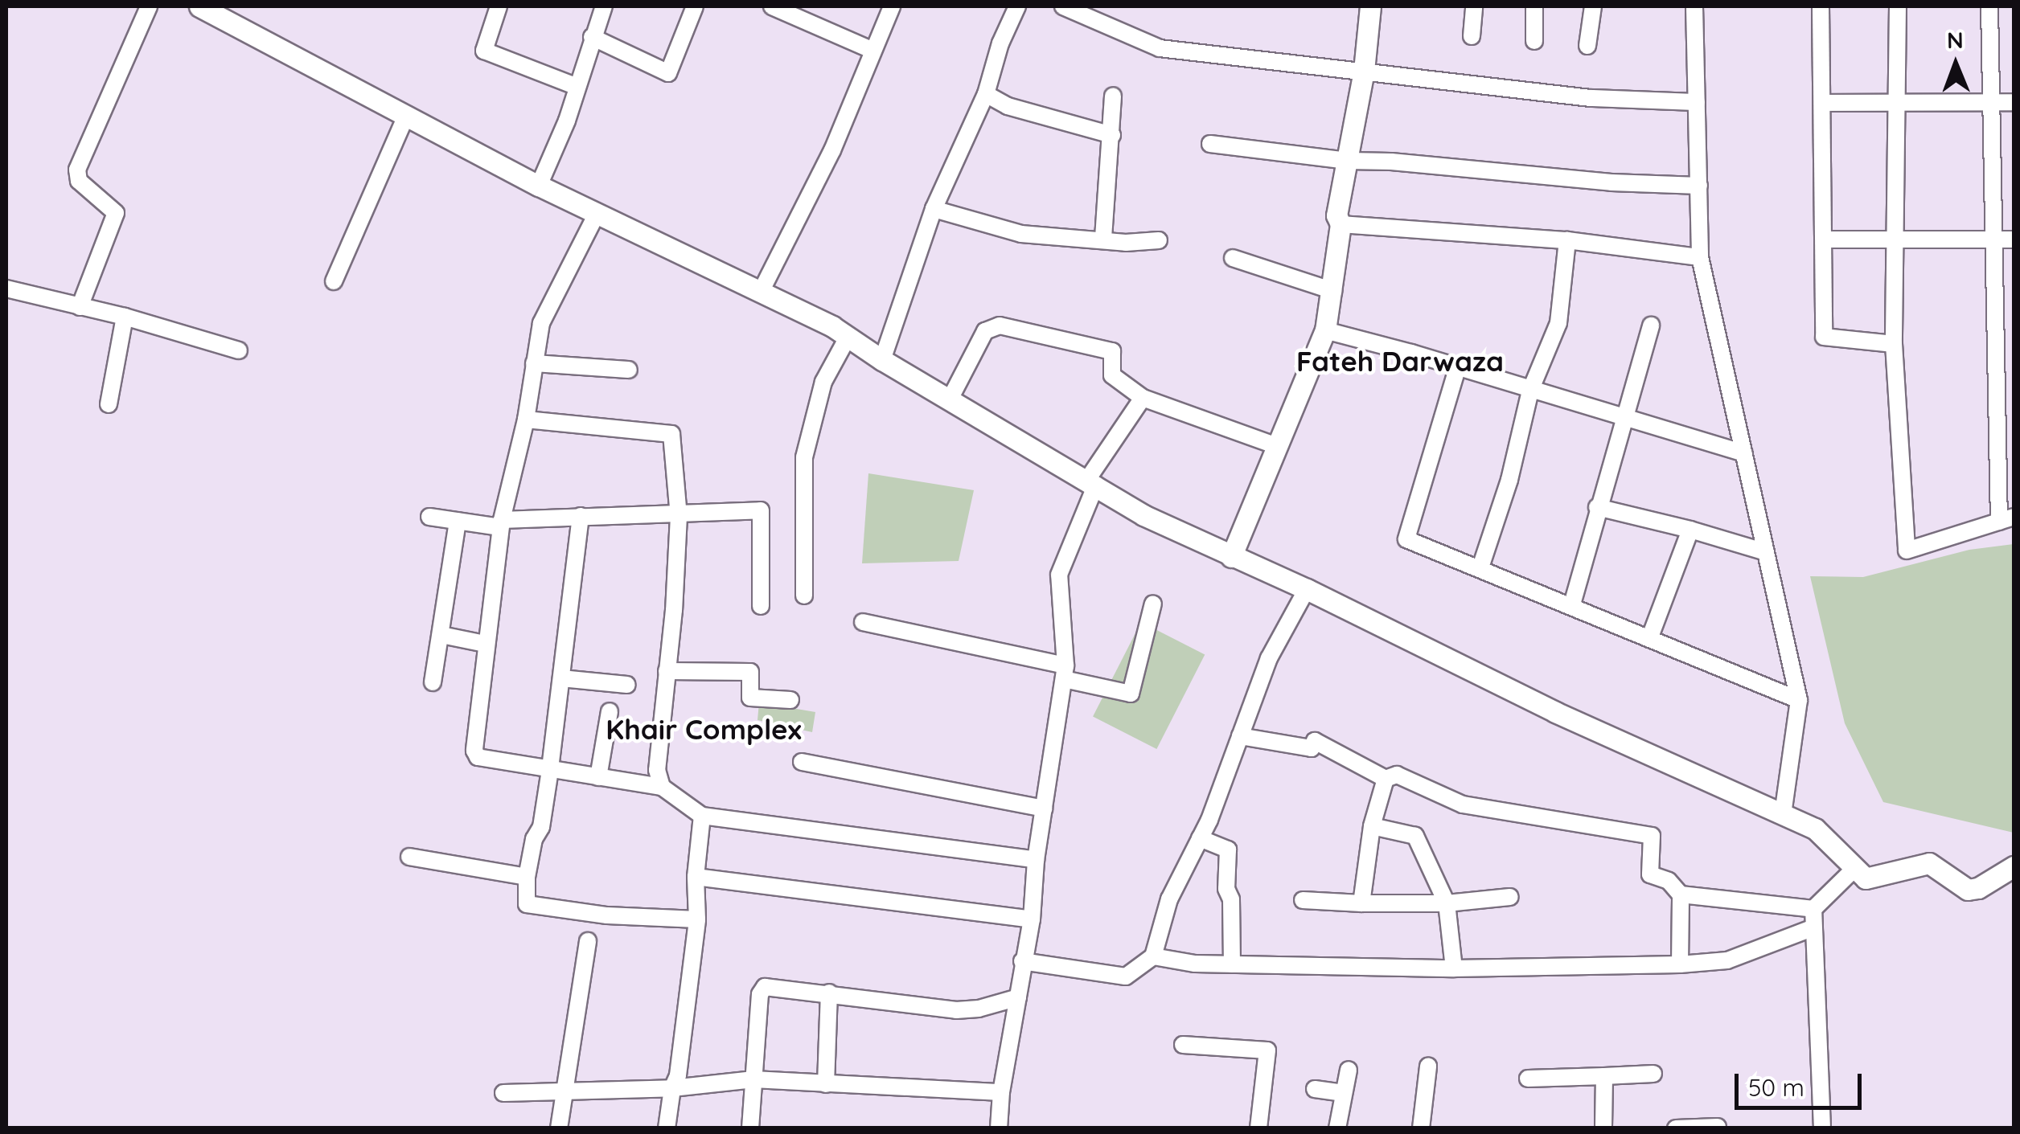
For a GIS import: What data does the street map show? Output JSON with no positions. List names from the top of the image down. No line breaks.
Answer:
{"districts":["Fateh Darwaza","Khair Complex"],"scale_bar":"50 m","north":"top"}
